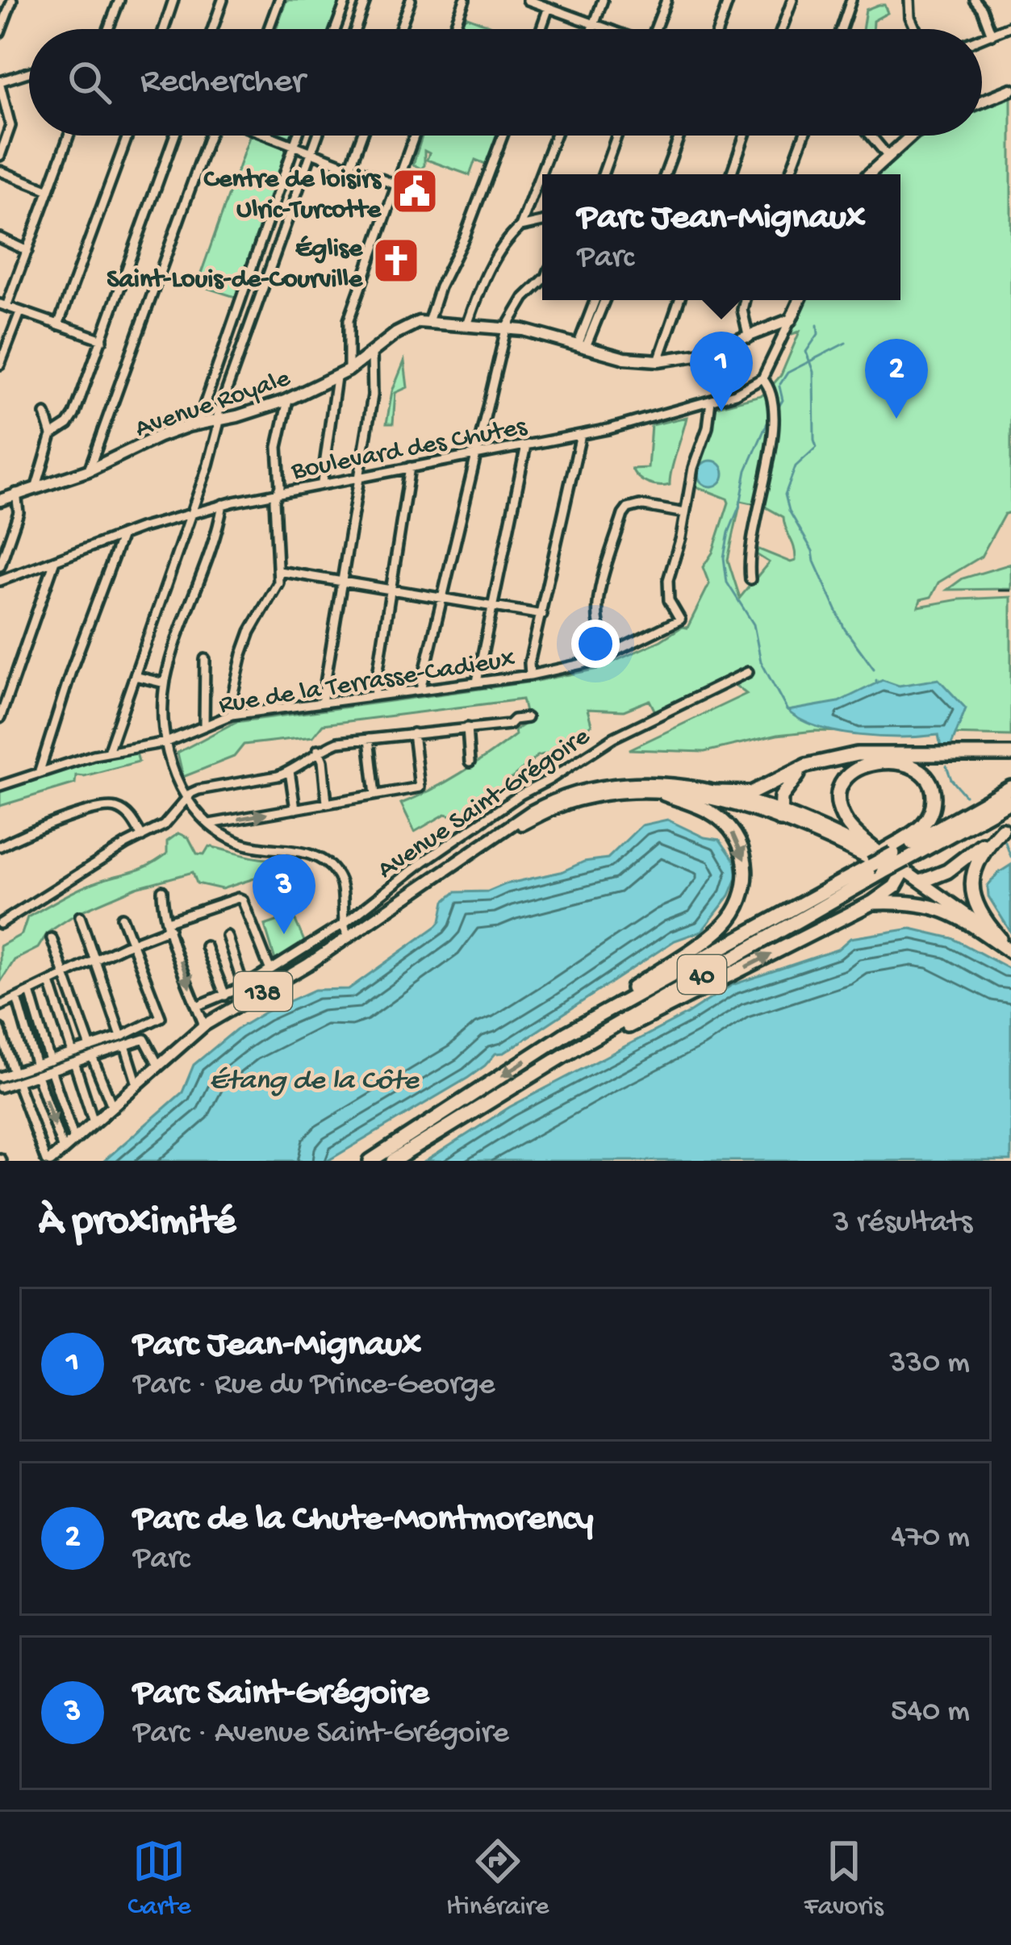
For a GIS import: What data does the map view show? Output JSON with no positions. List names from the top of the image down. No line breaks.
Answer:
{"streets":{"highway":["40"],"main road":["Avenue Royale","138"],"street":["Boulevard des Chutes","Rue de la Terrasse-Cadieux","Avenue Saint-Grégoire"]},"crossings":[["40","138"]],"water":["Étang de la Côte"],"places":{"public building":["Centre de loisirs Ulric-Turcotte"],"church":["Église Saint-Louis-de-Courville"]},"page":{"search":"Rechercher","popup":["Parc Jean-Mignaux","Parc"],"pins":["1","2","3"],"heading":["À proximité","3 résultats"],"list":[{"mark":"1","name":"Parc Jean-Mignaux","note":"Parc · Rue du Prince-George","value":"330 m"},{"mark":"2","name":"Parc de la Chute-Montmorency","note":"Parc","value":"470 m"},{"mark":"3","name":"Parc Saint-Grégoire","note":"Parc · Avenue Saint-Grégoire","value":"540 m"}],"nav":["Carte","Itinéraire","Favoris"]}}
